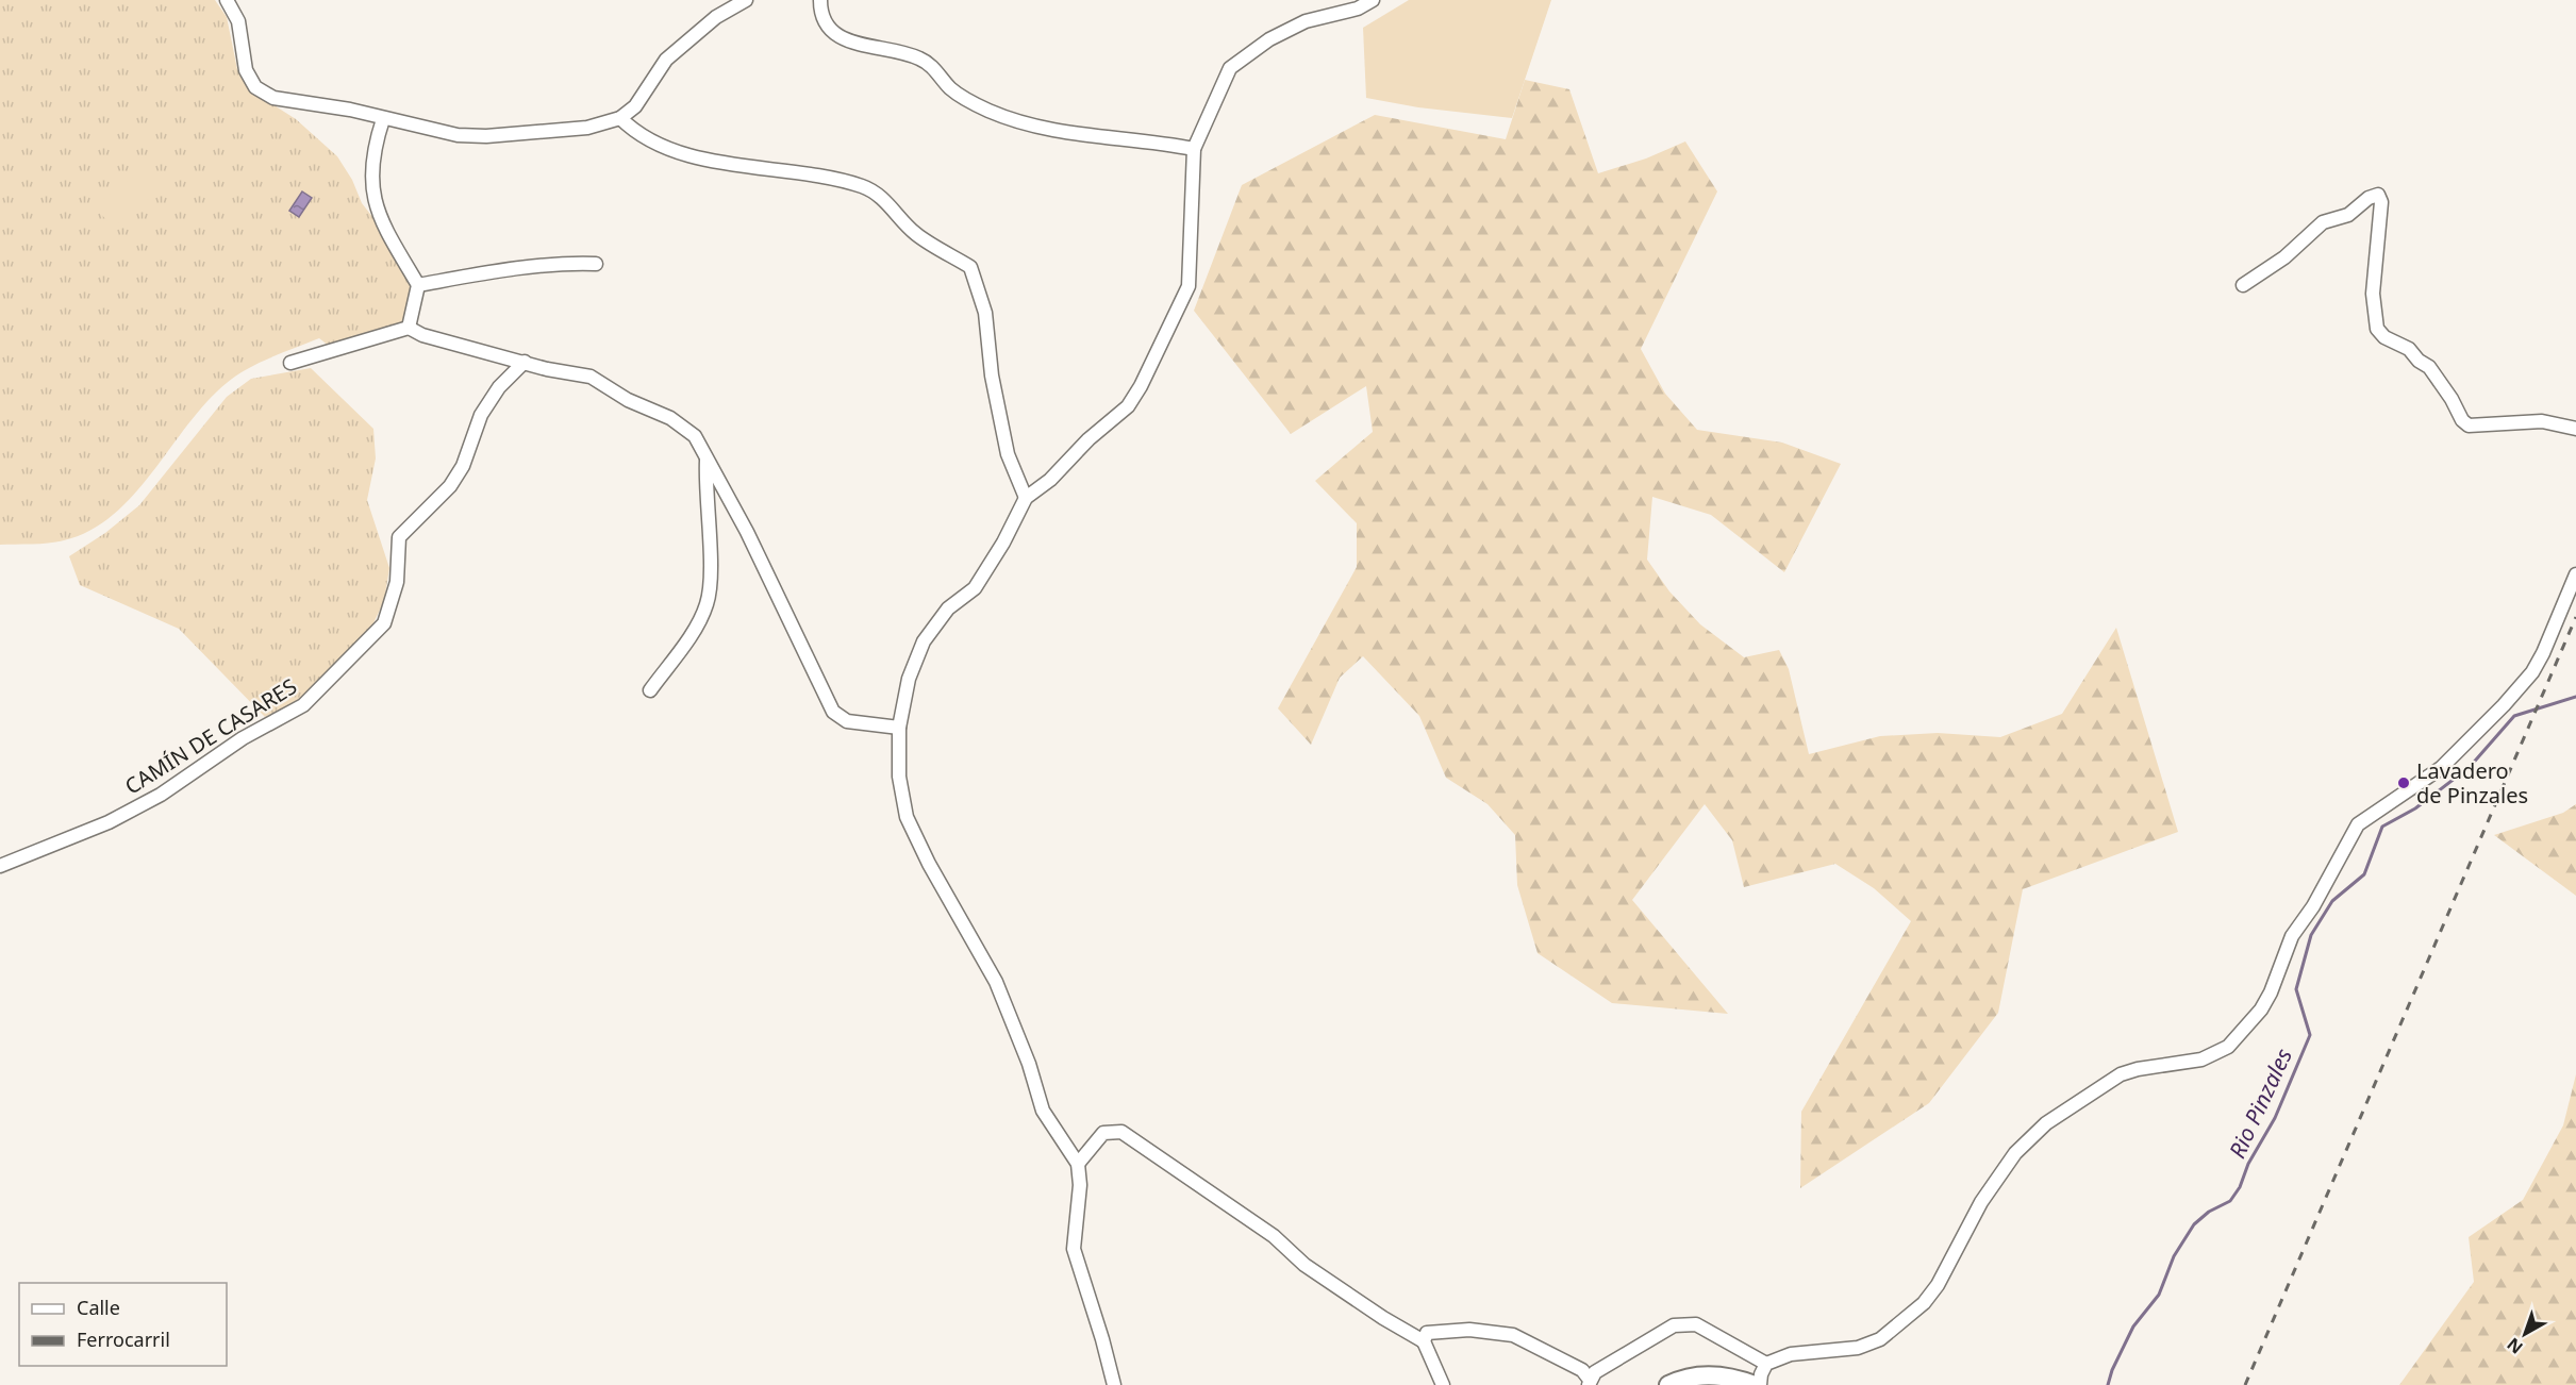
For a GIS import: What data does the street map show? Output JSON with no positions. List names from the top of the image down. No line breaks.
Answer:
{"streets":{"street":["CAMÍN DE CASARES"]},"water":["Rio Pinzales"],"places":["Lavadero de Pinzales"],"legend":["Calle","Ferrocarril"],"north":"bottom left"}
